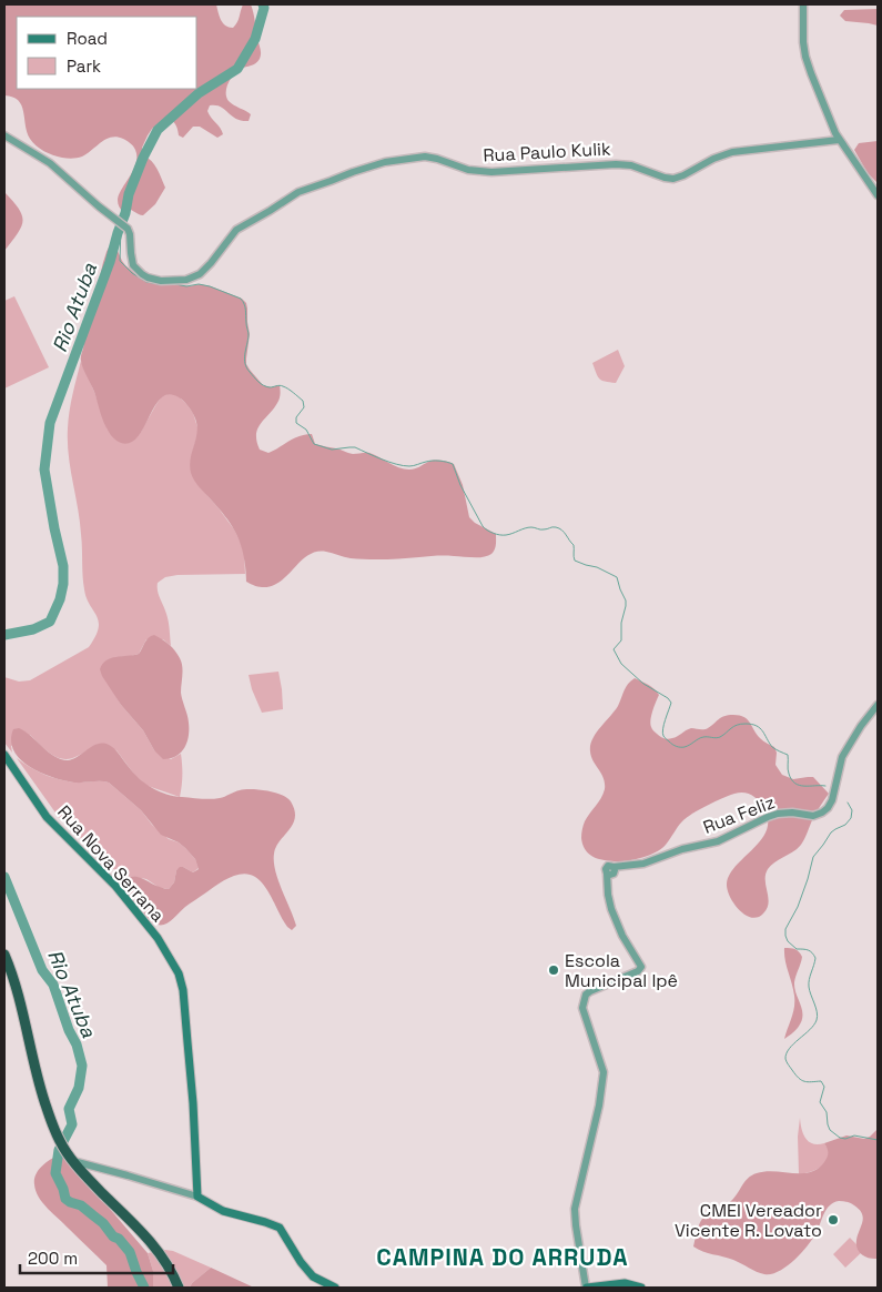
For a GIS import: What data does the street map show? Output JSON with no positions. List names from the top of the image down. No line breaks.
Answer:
{"streets":{"main road":["Rua Nova Serrana"],"street":["Rua Paulo Kulik","Rua Feliz"]},"districts":["CAMPINA DO ARRUDA"],"water":["Rio Atuba"],"places":["Escola Municipal Ipê","CMEI Vereador Vicente R. Lovato"],"legend":["Road","Park"],"scale_bar":"200 m"}
